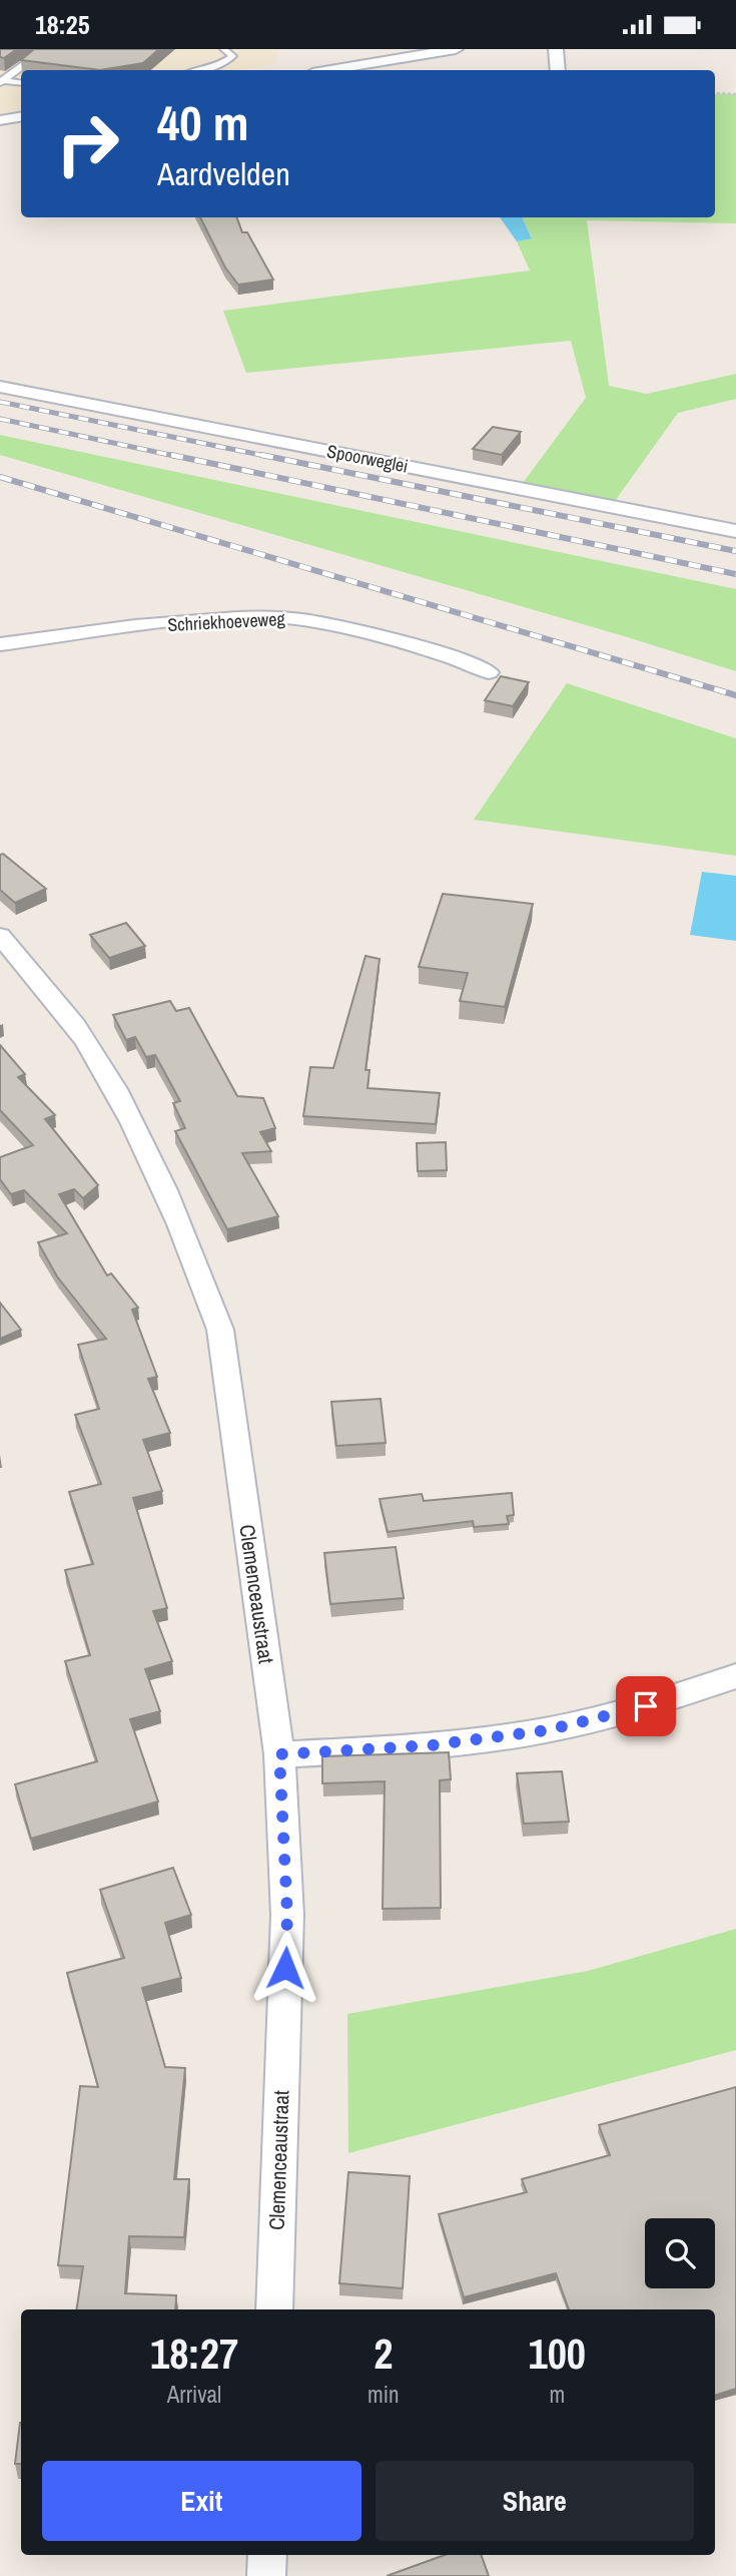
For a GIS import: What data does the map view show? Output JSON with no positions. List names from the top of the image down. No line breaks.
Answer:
{"streets":{"street":["Spoorweglei","Schriekhoeveweg","Clemenceaustraat"]},"page":{"status":"18:25","turn":["40 m","Aardvelden"],"eta":["18:27","Arrival","2","min","100","m"],"buttons":["Exit","Share"]}}
